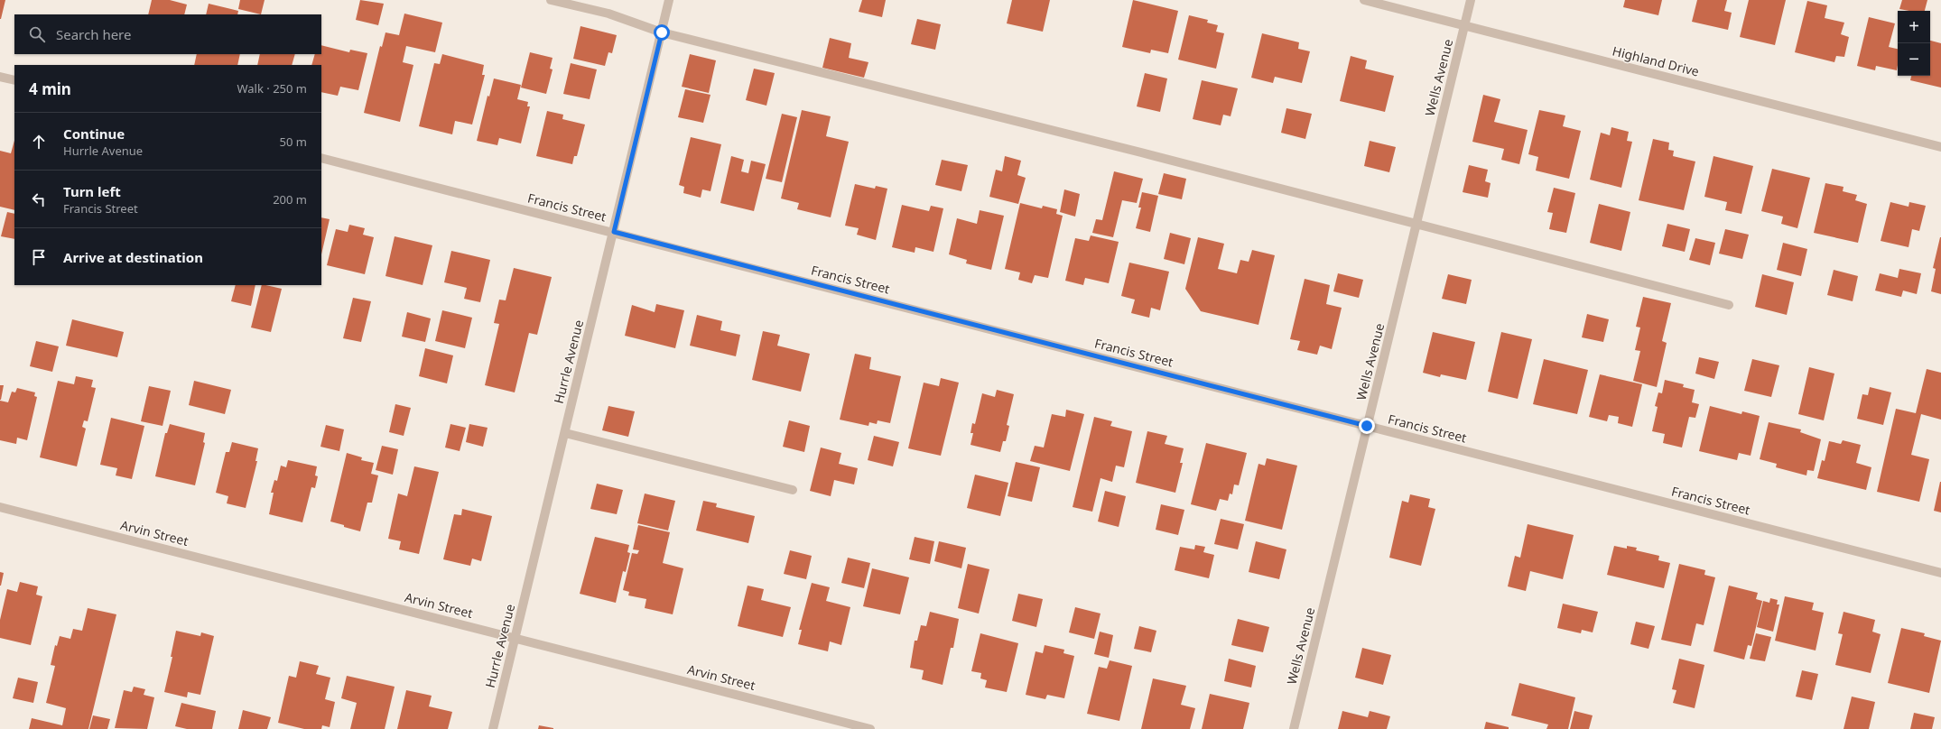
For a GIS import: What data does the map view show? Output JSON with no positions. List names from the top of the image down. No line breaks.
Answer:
{"streets":{"street":["Highland Drive","Wells Avenue","Francis Street","Hurrle Avenue","Arvin Street"]},"crossings":[["Highland Drive","Wells Avenue"],["Wells Avenue","Francis Street"],["Francis Street","Hurrle Avenue"],["Hurrle Avenue","Arvin Street"]],"page":{"map_buttons":["+","−"],"search":"Search here","heading":["4 min","Walk · 250 m"],"list":[["Continue","Hurrle Avenue","50 m"],["Turn left","Francis Street","200 m"],"Arrive at destination"]}}
